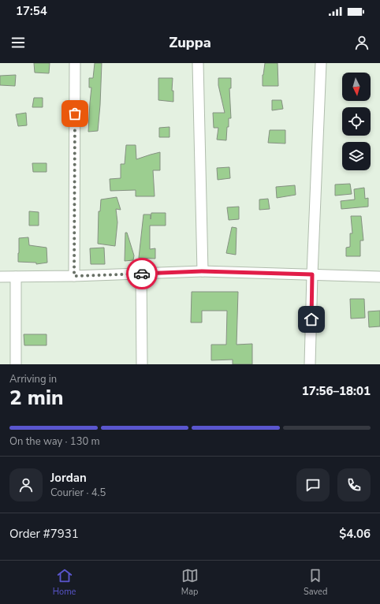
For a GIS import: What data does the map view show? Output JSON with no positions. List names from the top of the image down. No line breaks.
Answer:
{"north":"bottom","page":{"status":"17:54","header":"Zuppa","heading":["2 min","Arriving in","17:56–18:01"],"panel":["Jordan","Courier · 4.5","Order #7931","$4.06"],"bar":"On the way · 130 m","tabs":["Home","Map","Saved"]}}
